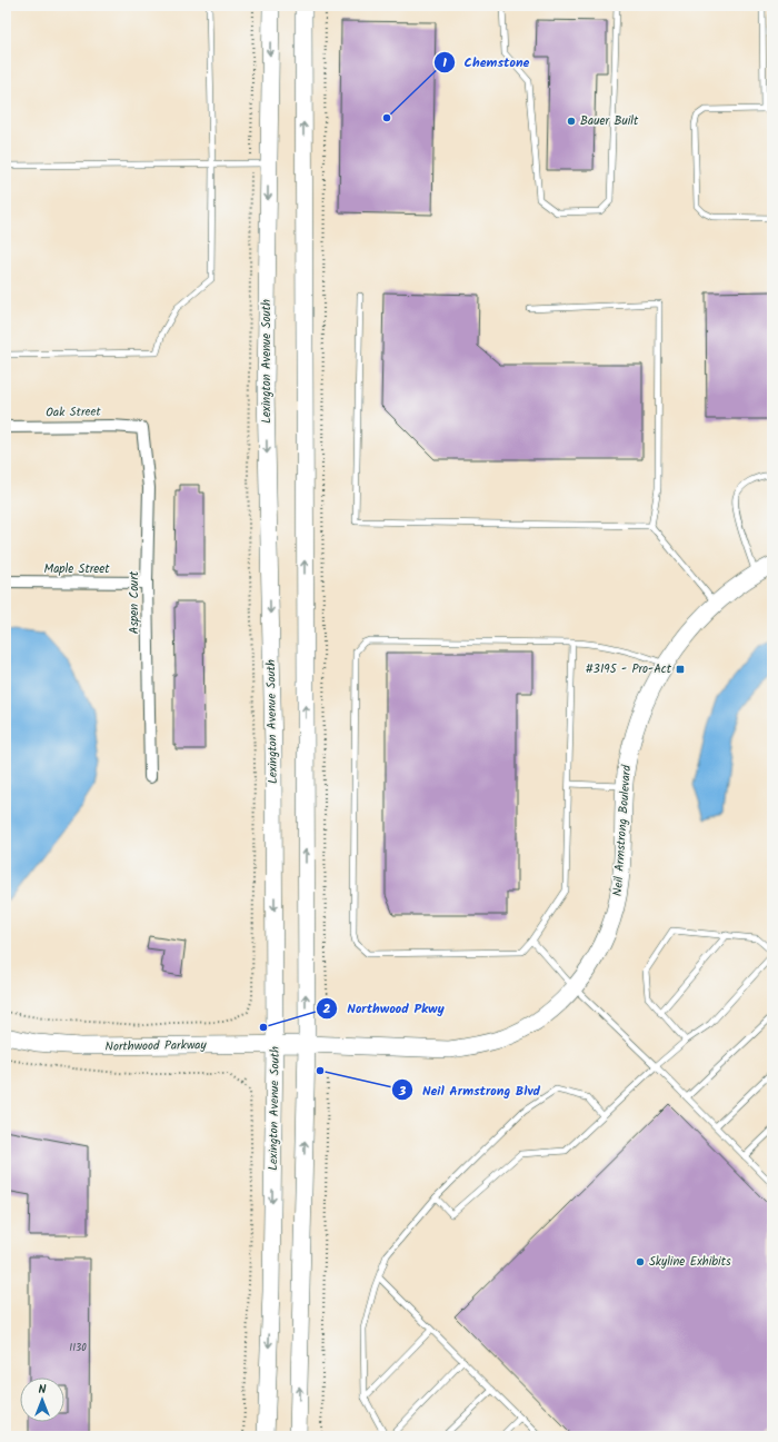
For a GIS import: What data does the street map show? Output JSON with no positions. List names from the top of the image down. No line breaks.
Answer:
{"streets":{"street":["Lexington Avenue South","Oak Street","Maple Street","Aspen Court","Neil Armstrong Boulevard","Northwood Parkway"]},"crossings":[["Lexington Avenue South","Northwood Parkway"],["Oak Street","Aspen Court"],["Maple Street","Aspen Court"],["Neil Armstrong Boulevard","Northwood Parkway"]],"places":{"other":["Chemstone","Bauer Built","Northwood Pkwy","Neil Armstrong Blvd","Skyline Exhibits"],"transit":["#3195 - Pro-Act"]},"house_numbers":["1130"],"north":"top"}
